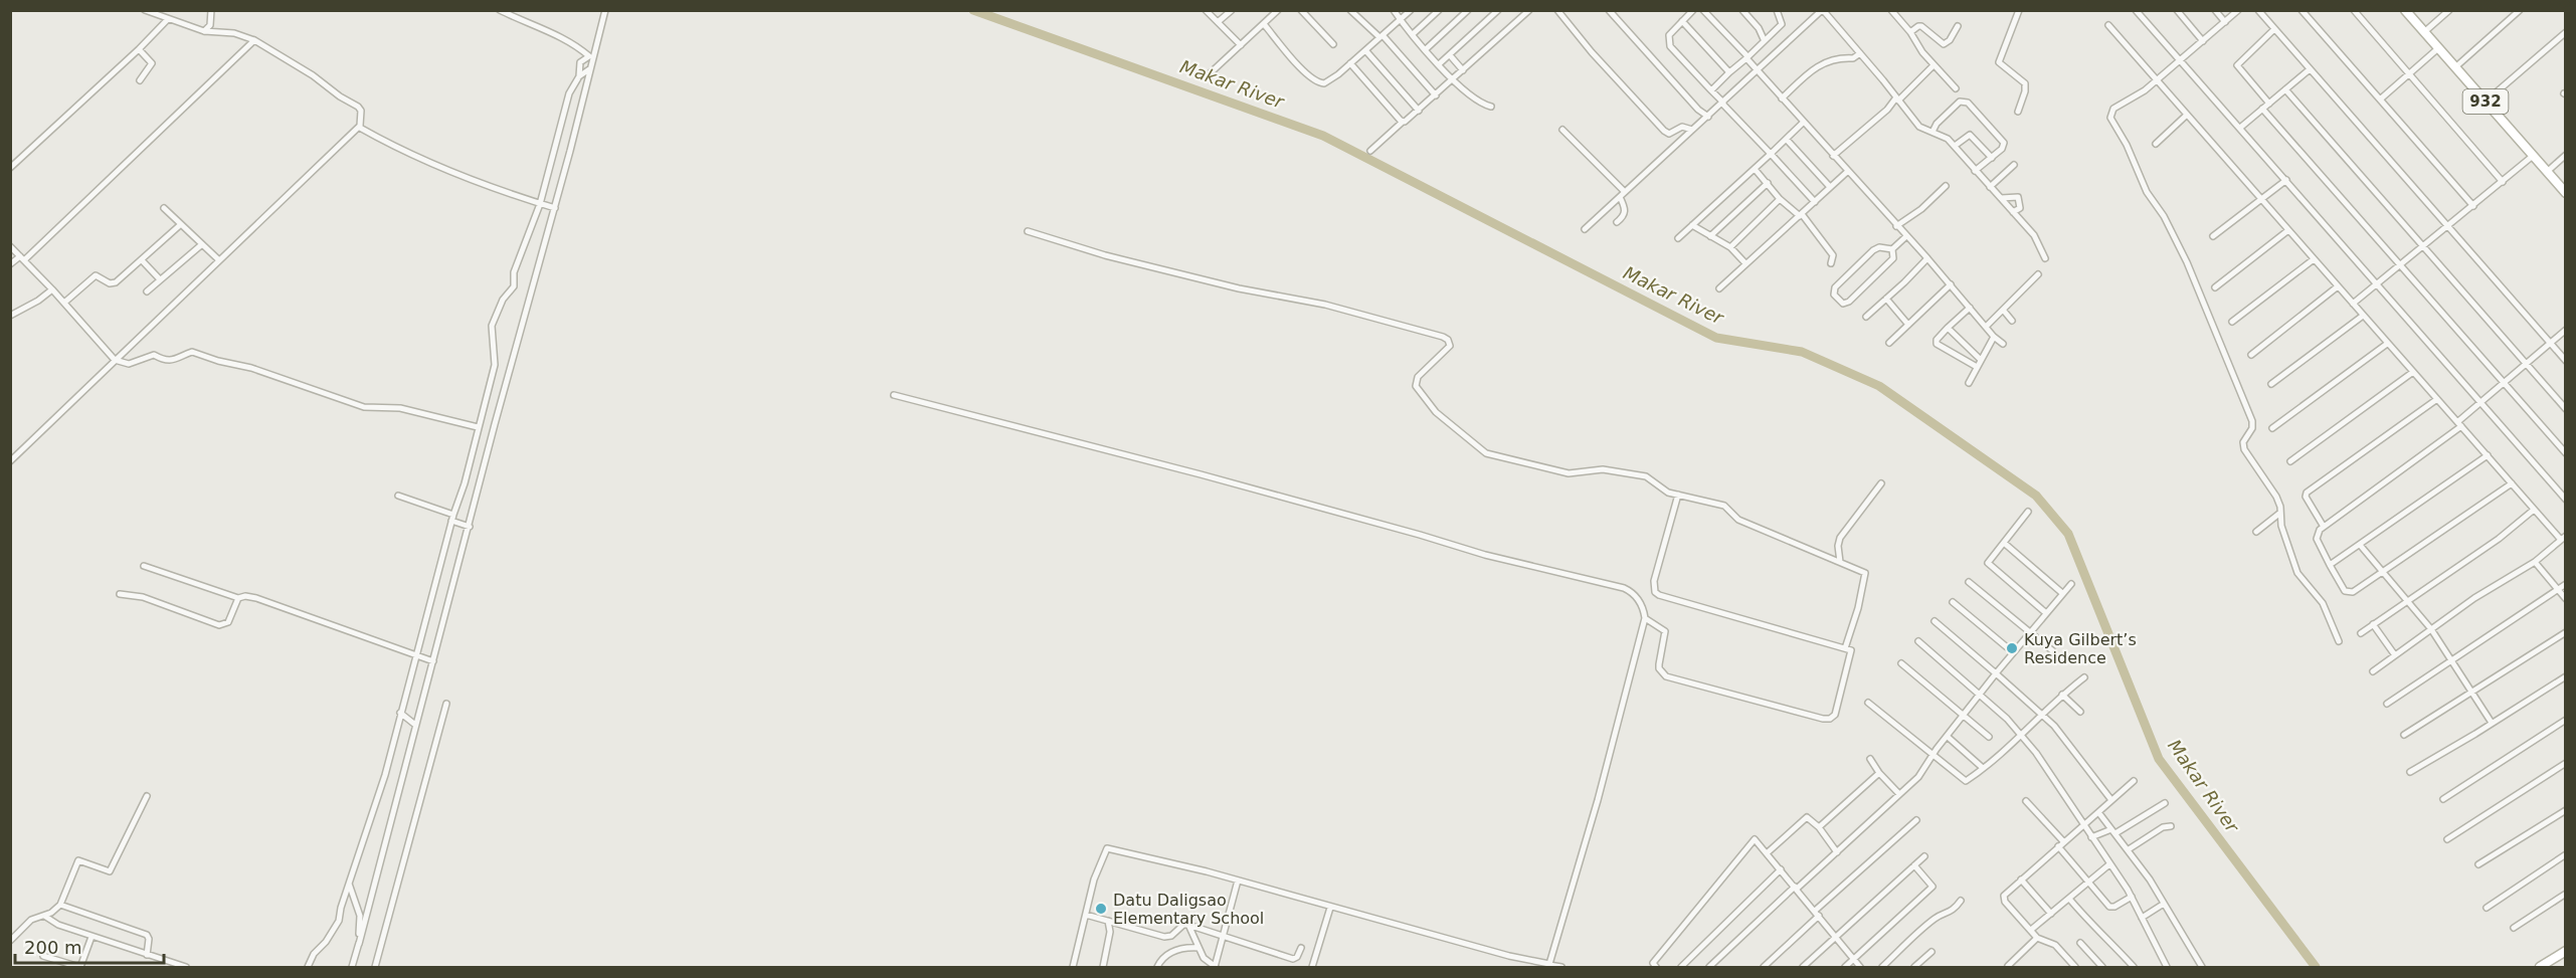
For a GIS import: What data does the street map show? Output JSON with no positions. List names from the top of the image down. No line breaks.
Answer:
{"streets":{"main road":["932"]},"water":["Makar River"],"places":["Kuya Gilbert’s Residence","Datu Daligsao Elementary School"],"scale_bar":"200 m"}
